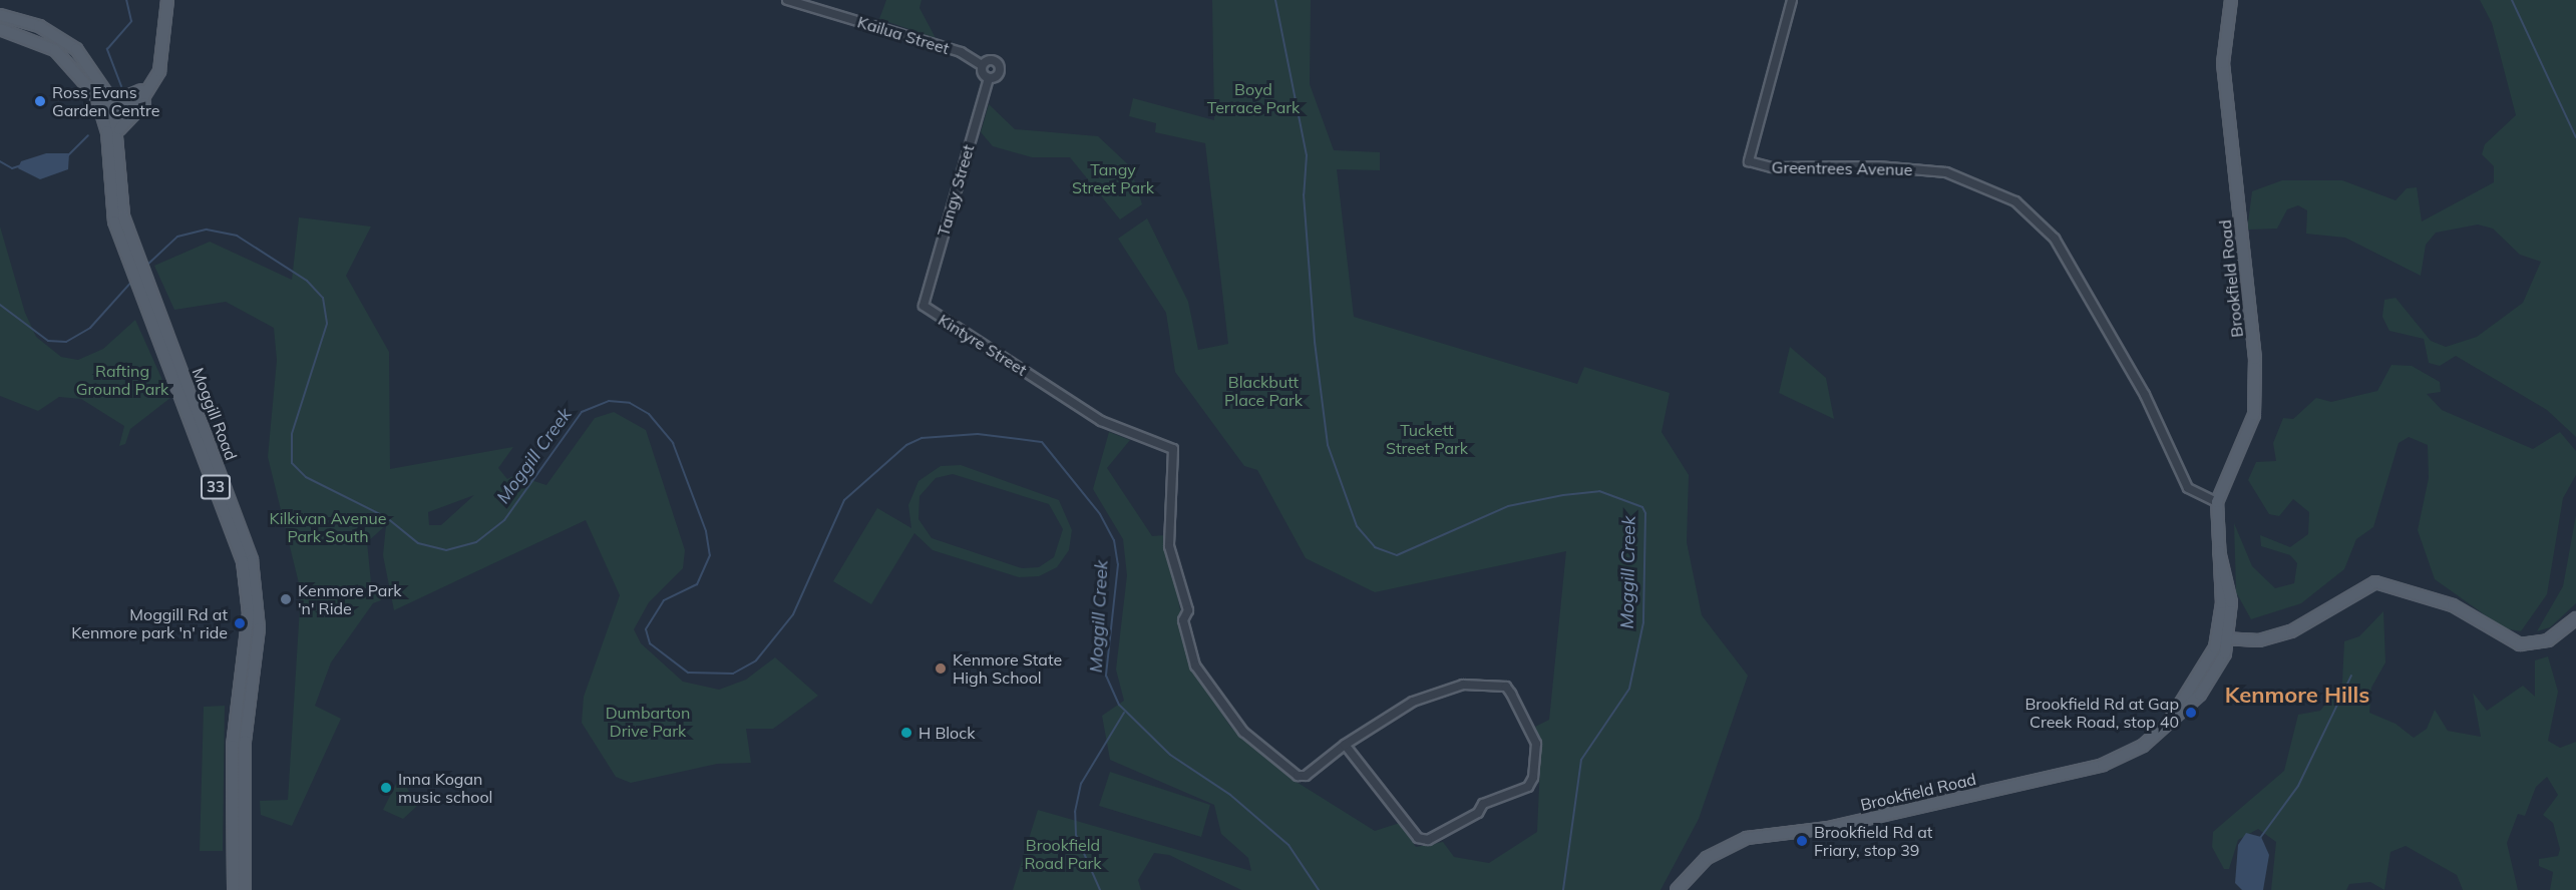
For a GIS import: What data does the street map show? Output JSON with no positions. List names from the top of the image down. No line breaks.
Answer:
{"streets":{"main road":["Brookfield Road","Moggill Road","33"],"street":["Kailua Street","Greentrees Avenue","Tangy Street","Kintyre Street"]},"crossings":[["Kailua Street","Tangy Street"],["Greentrees Avenue","Brookfield Road"],["Tangy Street","Kintyre Street"]],"districts":["Kenmore Hills"],"water":["Moggill Creek"],"parks":["Boyd Terrace Park","Tangy Street Park","Rafting Ground Park","Blackbutt Place Park","Tuckett Street Park","Kilkivan Avenue Park South","Dumbarton Drive Park","Brookfield Road Park"],"places":["Ross Evans Garden Centre","Kenmore Park 'n' Ride","Moggill Rd at Kenmore park 'n' ride","Kenmore State High School","Brookfield Rd at Gap Creek Road, stop 40","H Block","Inna Kogan music school","Brookfield Rd at Friary, stop 39"]}
